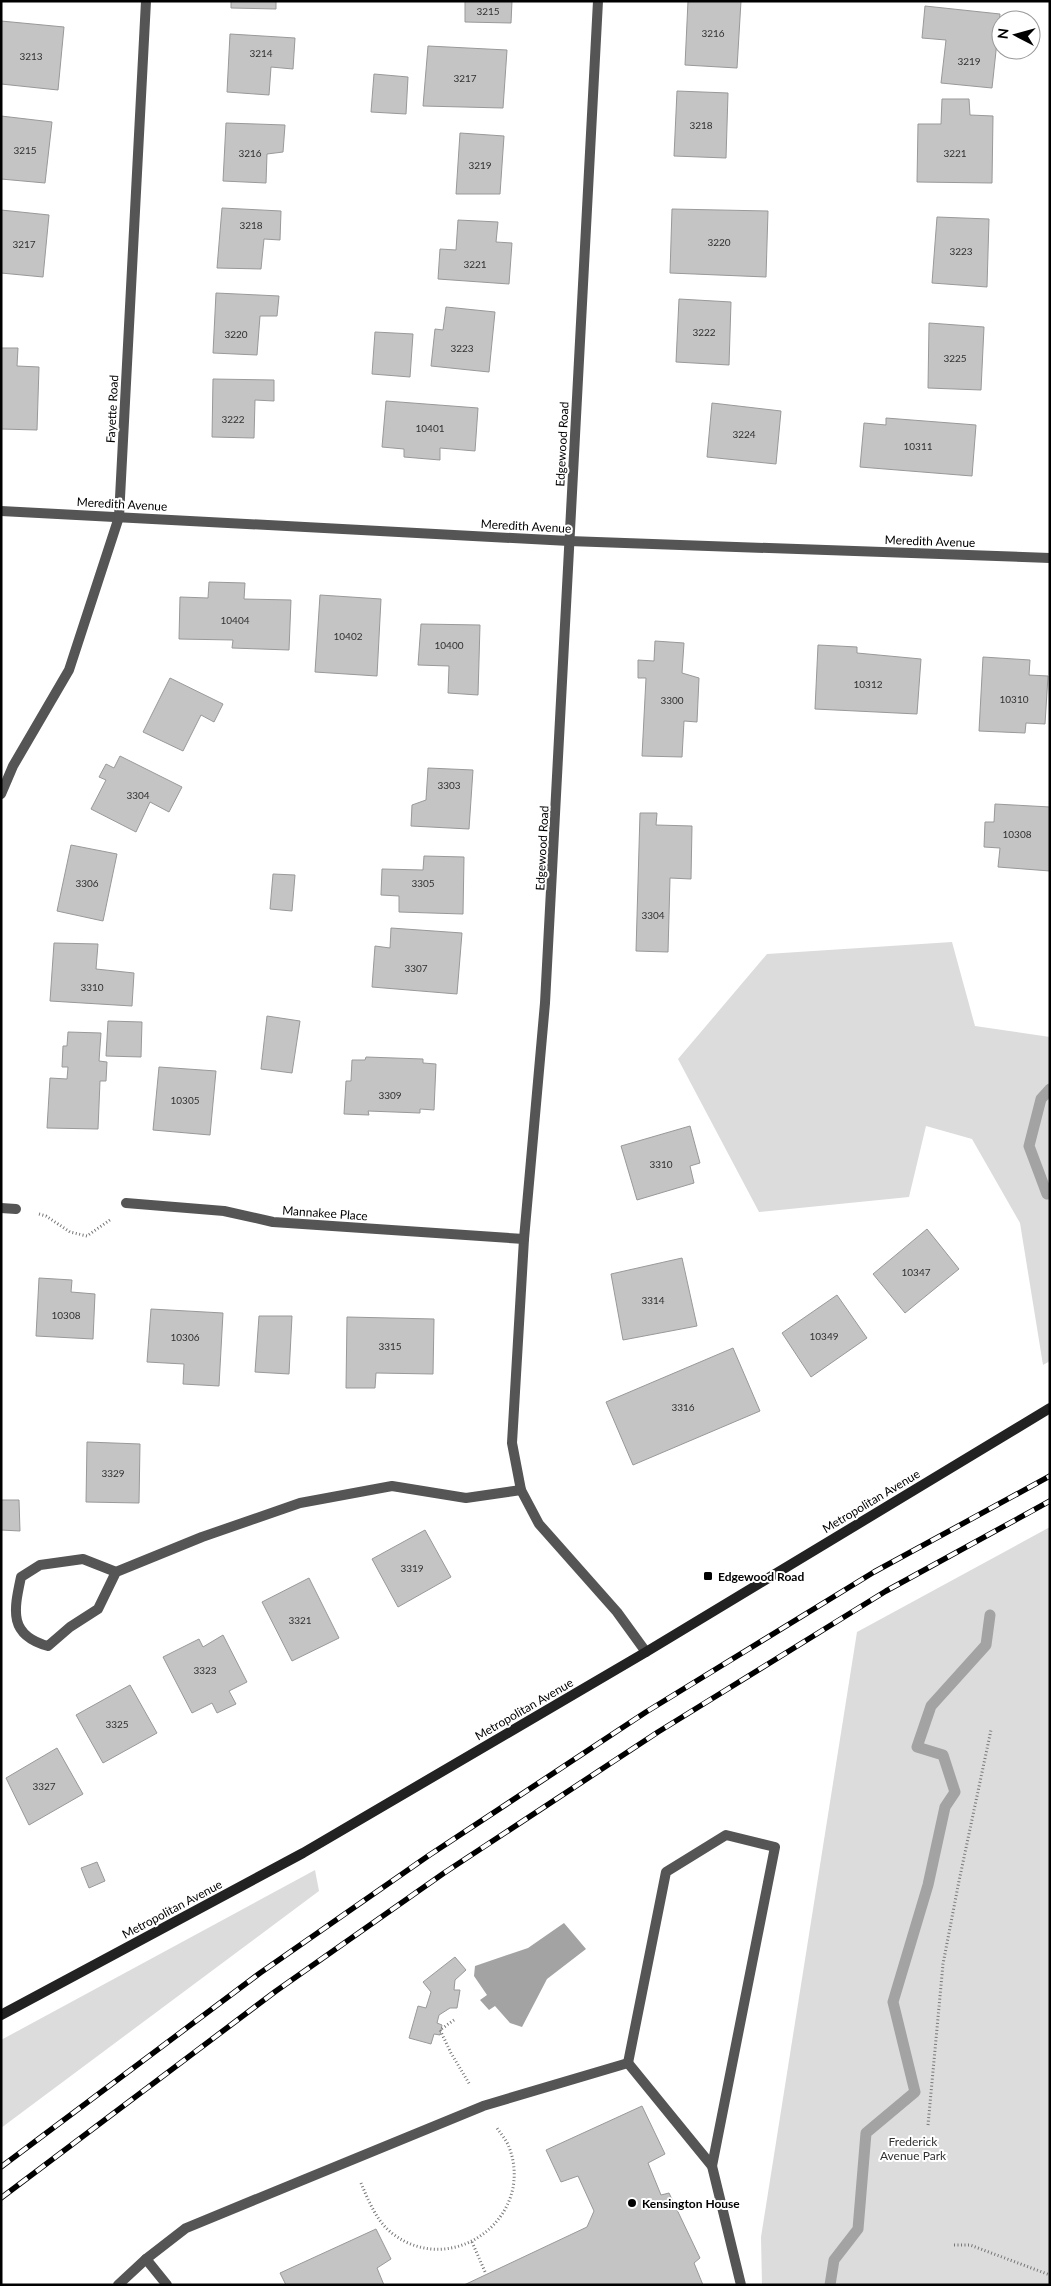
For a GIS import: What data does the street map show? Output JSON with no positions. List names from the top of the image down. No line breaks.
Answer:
{"streets":{"main road":["Metropolitan Avenue"],"street":["Fayette Road","Edgewood Road","Meredith Avenue","Mannakee Place"]},"crossings":[["Fayette Road","Meredith Avenue"],["Edgewood Road","Meredith Avenue"],["Edgewood Road","Mannakee Place"],["Edgewood Road","Metropolitan Avenue"]],"parks":["Frederick Avenue Park"],"places":{"transit":["Edgewood Road"],"other":["Kensington House"]},"house_numbers":["3215","3216","3214","3213","3219","3217","3218","3215","3216","3221","3219","3218","3220","3217","3223","3221","3222","3220","3223","3225","3222","10401","3224","10311","10404","10402","10400","10312","10310","3300","3303","3304","10308","3306","3305","3304","3307","3310","3309","10305","3310","10347","3314","10308","10349","10306","3315","3316","3329","3319","3321","3323","3325","3327"],"north":"left"}
